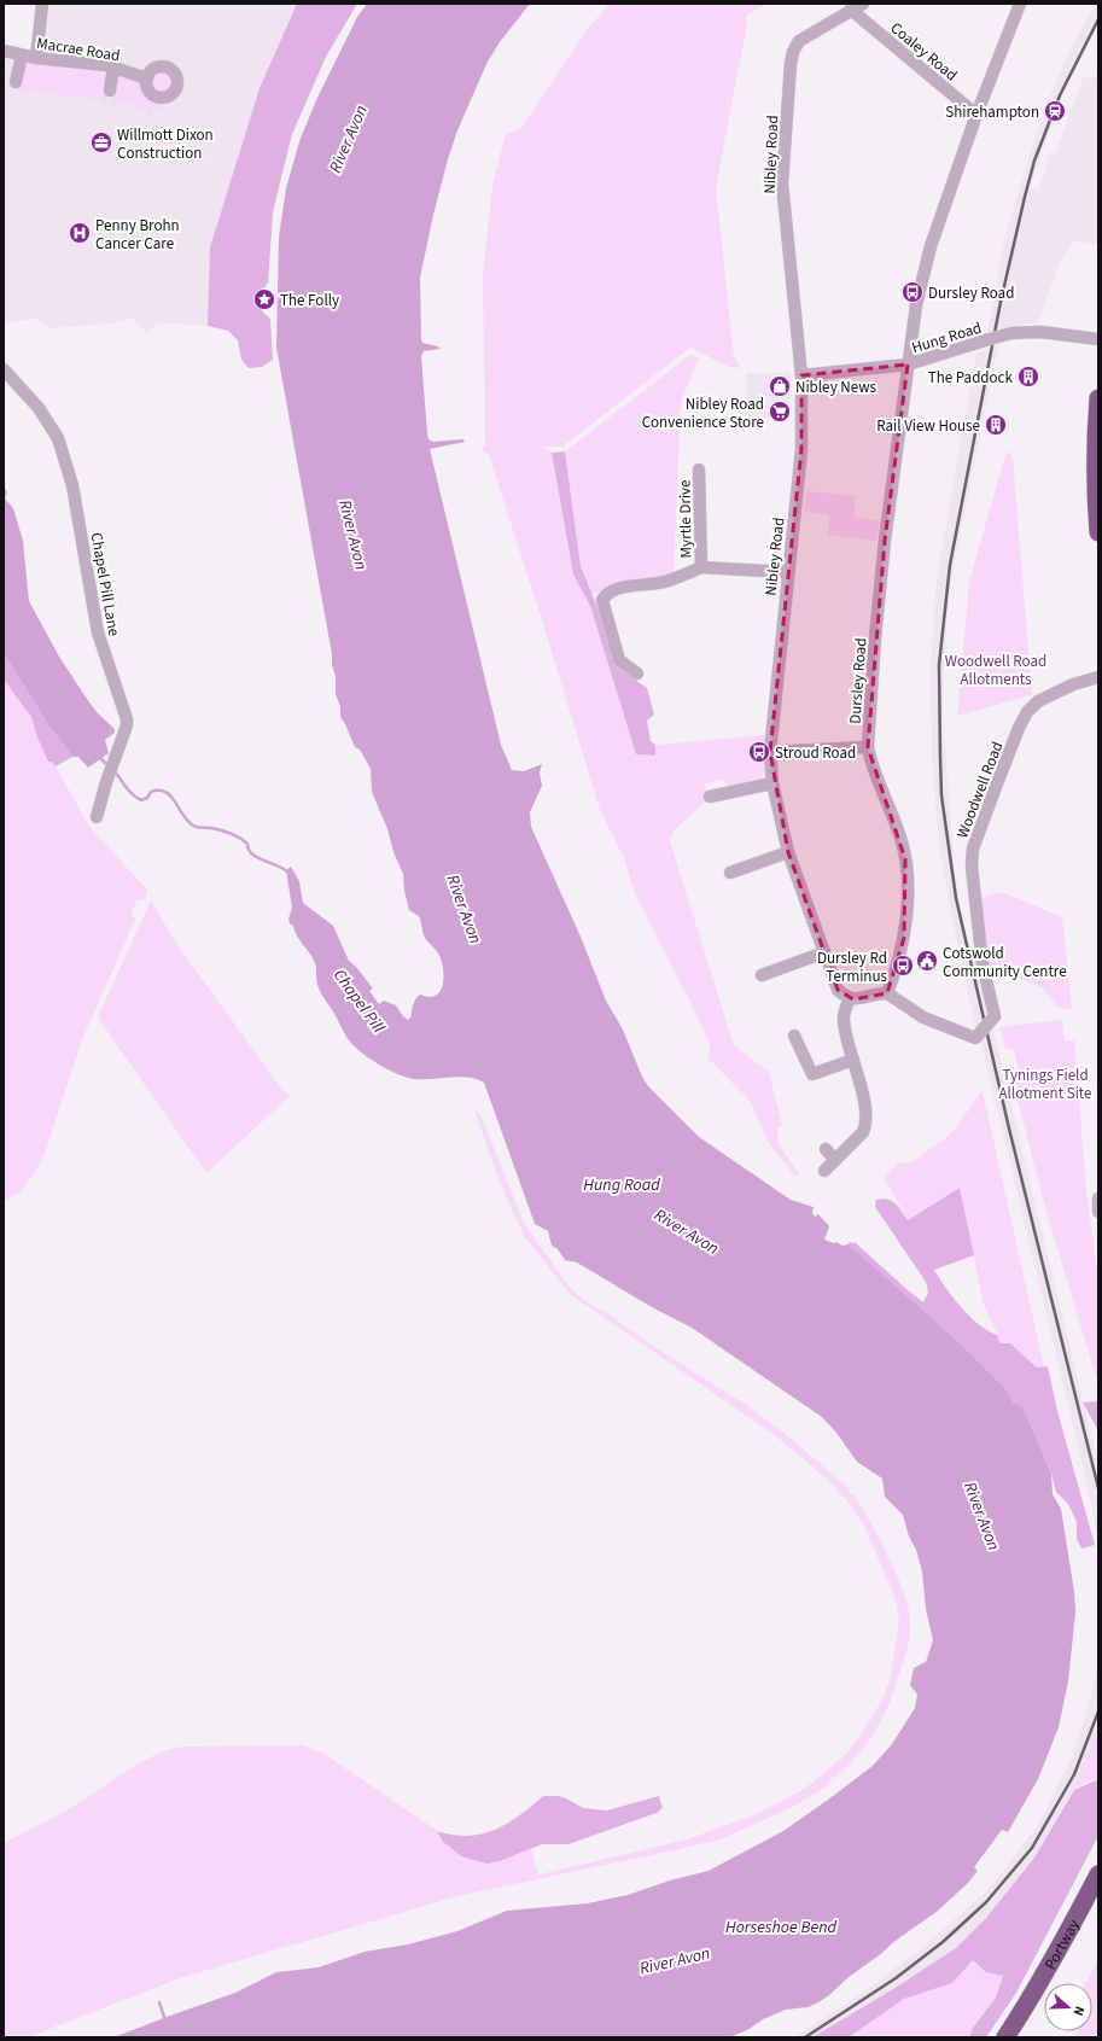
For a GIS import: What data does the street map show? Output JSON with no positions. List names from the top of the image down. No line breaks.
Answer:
{"streets":{"highway":["Portway"],"street":["Macrae Road","Coaley Road","Nibley Road","Hung Road","Myrtle Drive","Chapel Pill Lane","Dursley Road","Woodwell Road"]},"crossings":[["Coaley Road","Nibley Road"],["Coaley Road","Dursley Road"],["Nibley Road","Hung Road"],["Nibley Road","Myrtle Drive"],["Hung Road","Dursley Road"],["Dursley Road","Woodwell Road"]],"water":["River Avon","Chapel Pill","Hung Road","Horseshoe Bend"],"parks":["Woodwell Road Allotments","Tynings Field Allotment Site"],"places":{"station":["Shirehampton"],"office":["Willmott Dixon Construction"],"hospital":["Penny Brohn Cancer Care"],"bus stop":["Dursley Road","Stroud Road","Dursley Rd Terminus"],"place":["The Folly"],"building":["The Paddock","Rail View House"],"shop":["Nibley News"],"supermarket":["Nibley Road Convenience Store"],"public building":["Cotswold Community Centre"]},"north":"right"}
